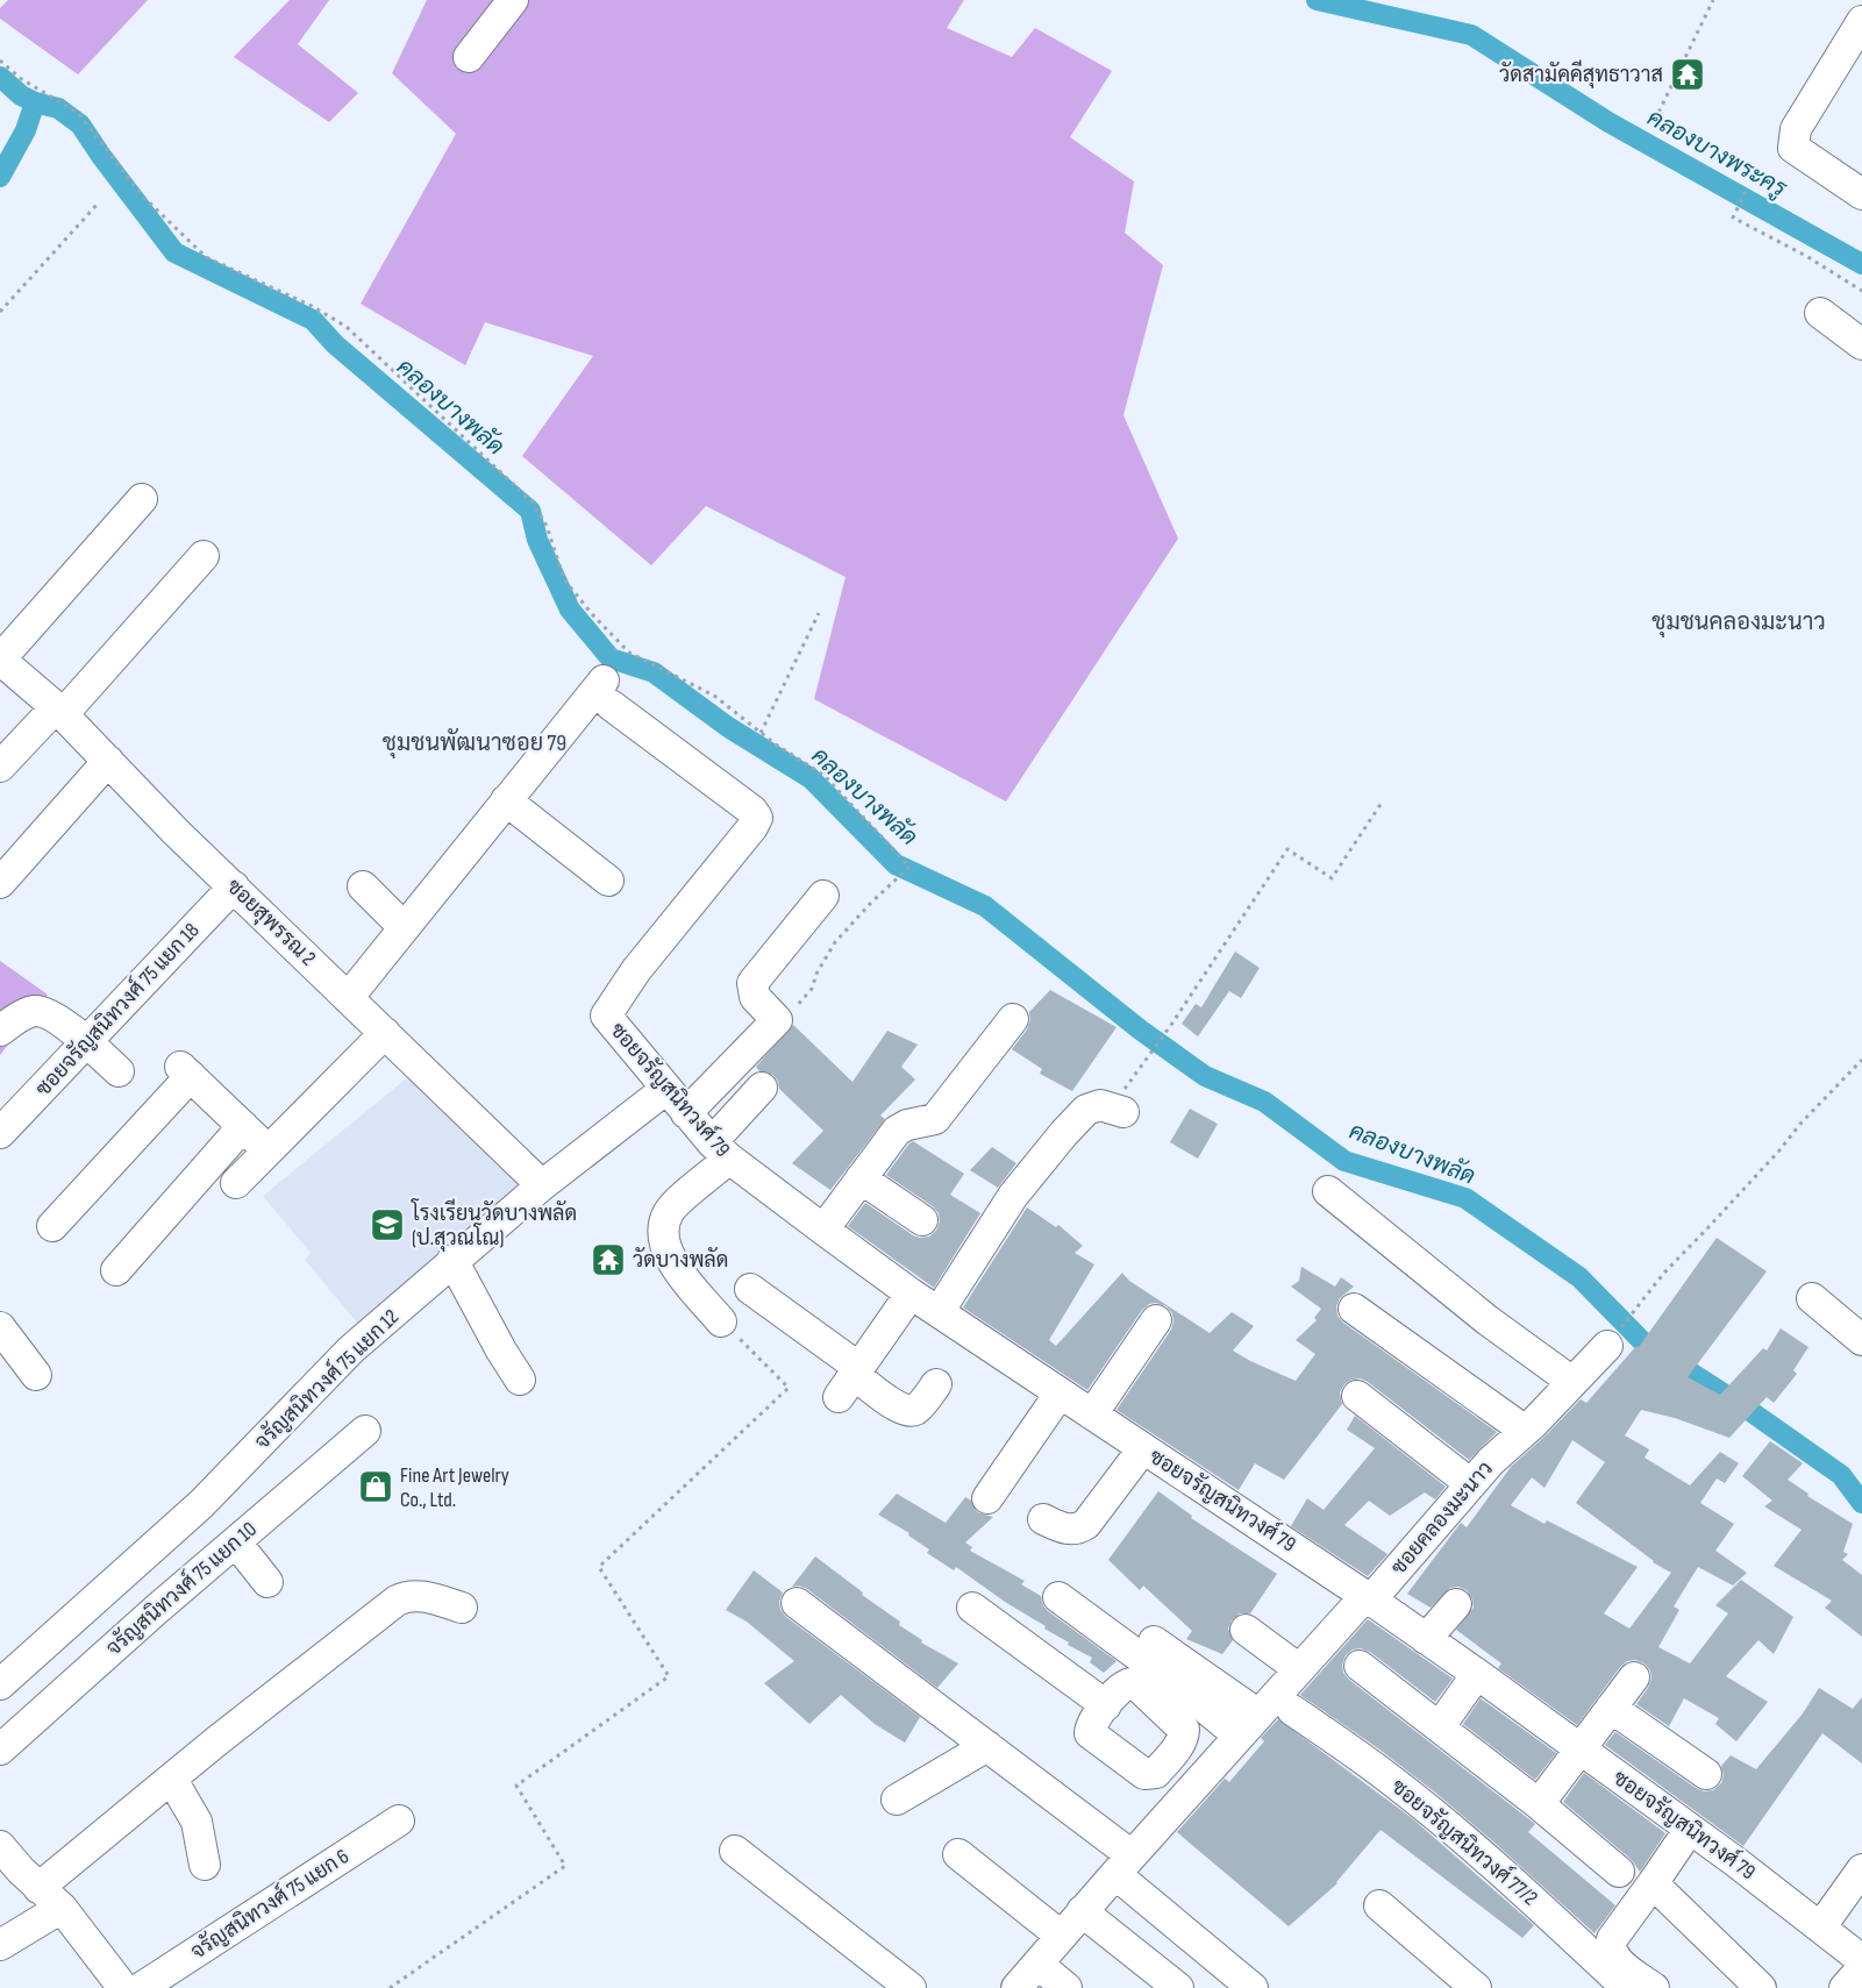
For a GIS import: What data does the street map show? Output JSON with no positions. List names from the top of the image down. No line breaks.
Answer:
{"streets":{"street":["ซอยสุพรรณ 2","ซอยจรัญสนิทวงศ์ 75 แยก 18","ซอยจรัญสนิทวงศ์ 79","จรัญสนิทวงศ์ 75 แยก 12","ซอยคลองมะนาว","จรัญสนิทวงศ์ 75 แยก 10","ซอยจรัญสนิทวงศ์ 77/2","จรัญสนิทวงศ์ 75 แยก 6"]},"crossings":[["ซอยสุพรรณ 2","ซอยจรัญสนิทวงศ์ 75 แยก 18"],["ซอยสุพรรณ 2","จรัญสนิทวงศ์ 75 แยก 12"],["ซอยจรัญสนิทวงศ์ 79","จรัญสนิทวงศ์ 75 แยก 12"],["ซอยจรัญสนิทวงศ์ 79","ซอยคลองมะนาว"]],"districts":["ชุมชนคลองมะนาว","ชุมชนพัฒนาซอย 79"],"water":["คลองบางพระครู","คลองบางพลัด"],"places":{"temple":["วัดสามัคคีสุทธาวาส","วัดบางพลัด"],"school or university":["โรงเรียนวัดบางพลัด (ป.สุวณโณ)"],"shop":["Fine Art Jewelry Co., Ltd."]}}
